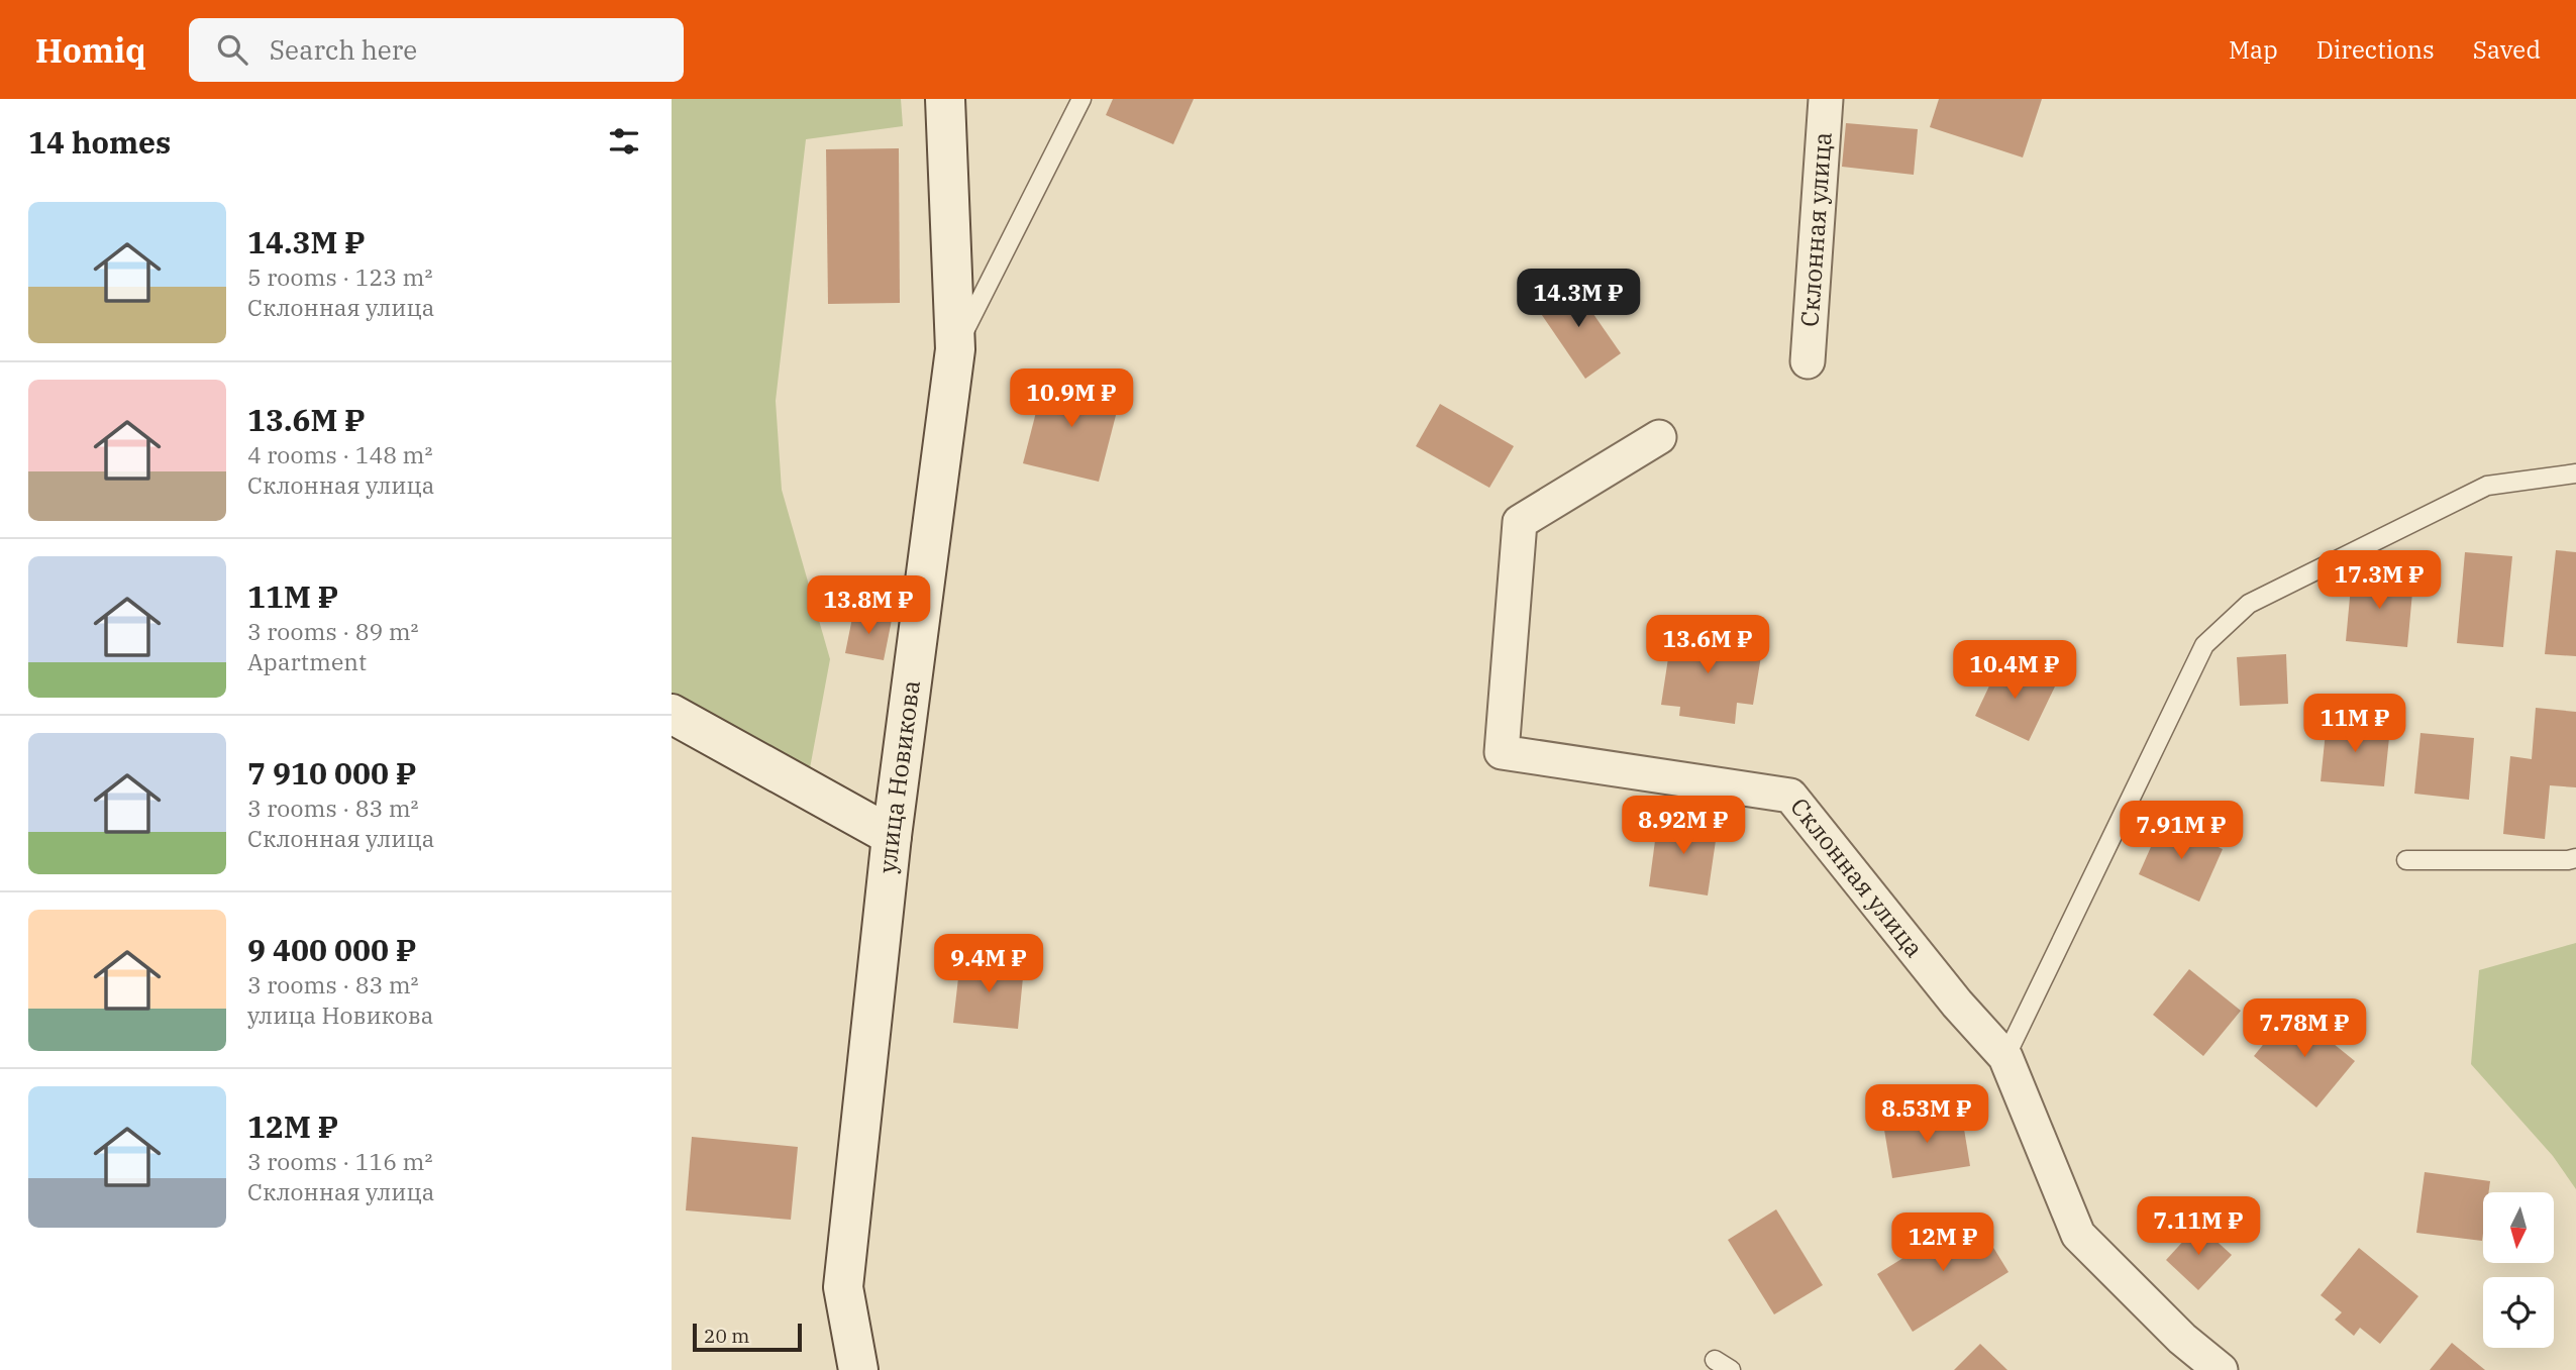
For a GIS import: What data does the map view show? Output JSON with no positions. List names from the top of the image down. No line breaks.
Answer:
{"streets":{"main road":["улица Новикова"],"street":["Склонная улица"]},"scale_bar":"20 m","north":"bottom","page":{"header":"Homiq","search":"Search here","nav":["Map","Directions","Saved"],"heading":"14 homes","list":[{"name":"14.3M ₽","note":"5 rooms · 123 m² · Склонная улица"},{"name":"13.6M ₽","note":"4 rooms · 148 m² · Склонная улица"},{"name":"11M ₽","note":"3 rooms · 89 m² · Apartment"},{"name":"7 910 000 ₽","note":"3 rooms · 83 m² · Склонная улица"},{"name":"9 400 000 ₽","note":"3 rooms · 83 m² · улица Новикова"},{"name":"12M ₽","note":"3 rooms · 116 m² · Склонная улица"}],"price":["14.3M ₽","10.9M ₽","17.3M ₽","13.8M ₽","13.6M ₽","10.4M ₽","11M ₽","8.92M ₽","7.91M ₽","9.4M ₽","7.78M ₽","8.53M ₽","7.11M ₽","12M ₽"],"scale":"20 m"}}
